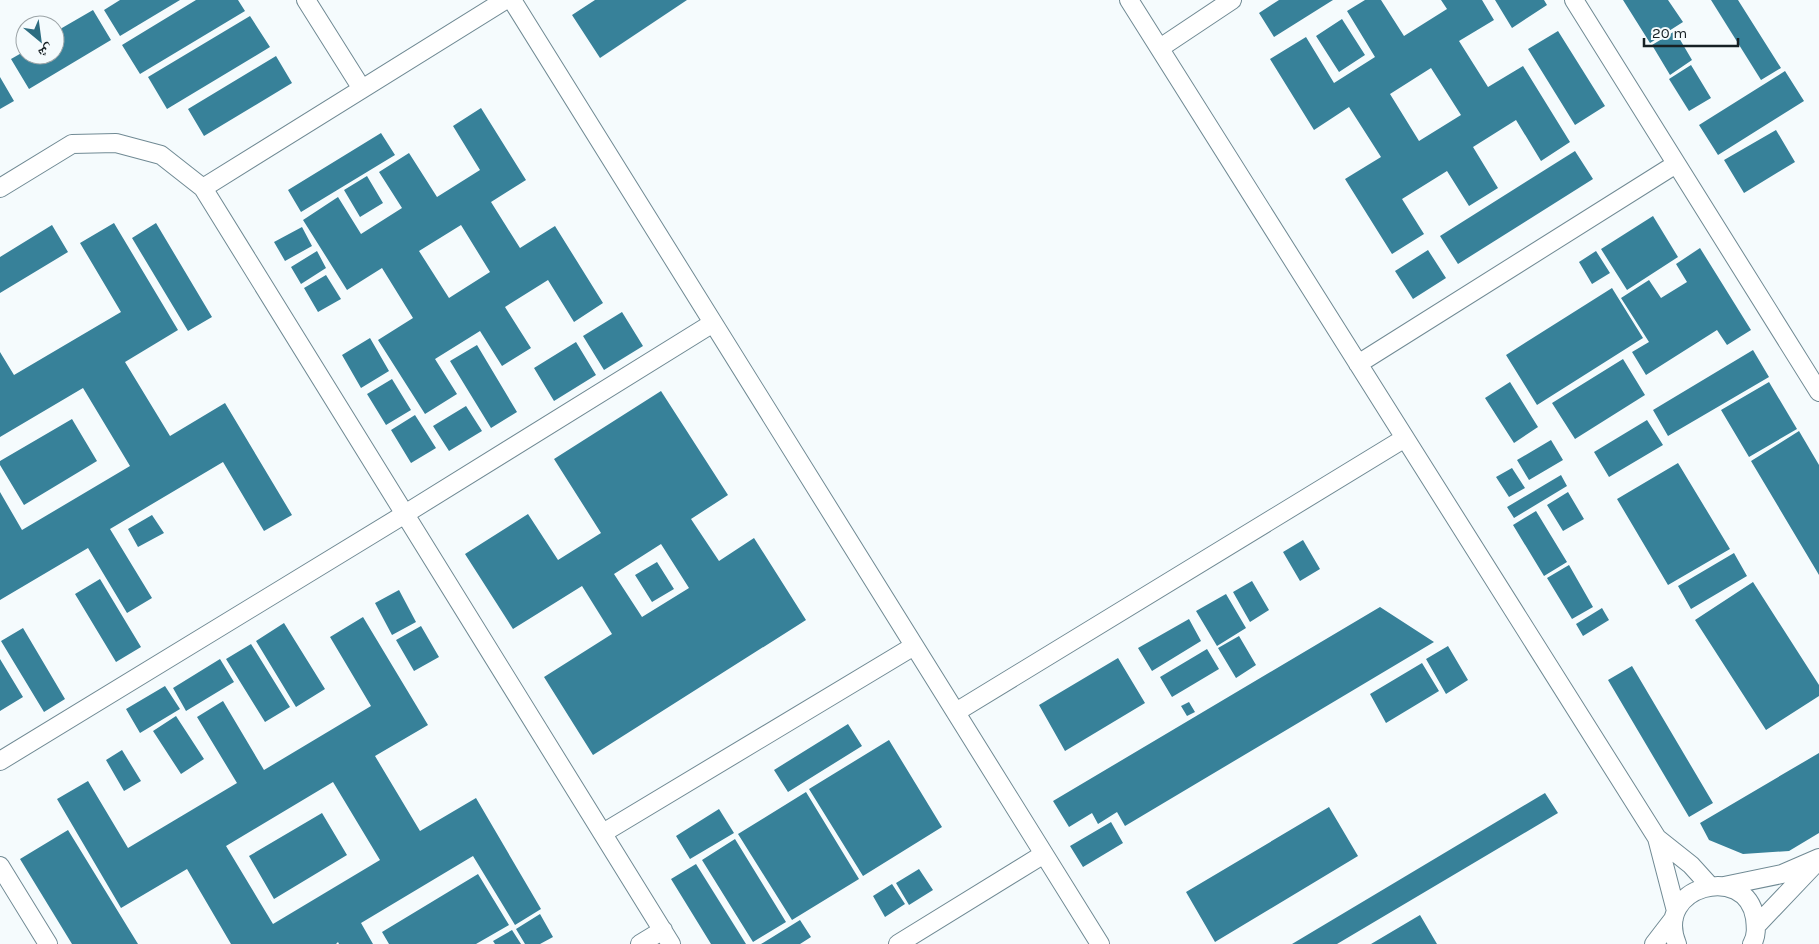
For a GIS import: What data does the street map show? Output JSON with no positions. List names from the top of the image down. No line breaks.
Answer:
{"scale_bar":"20 m","north":"bottom right"}
